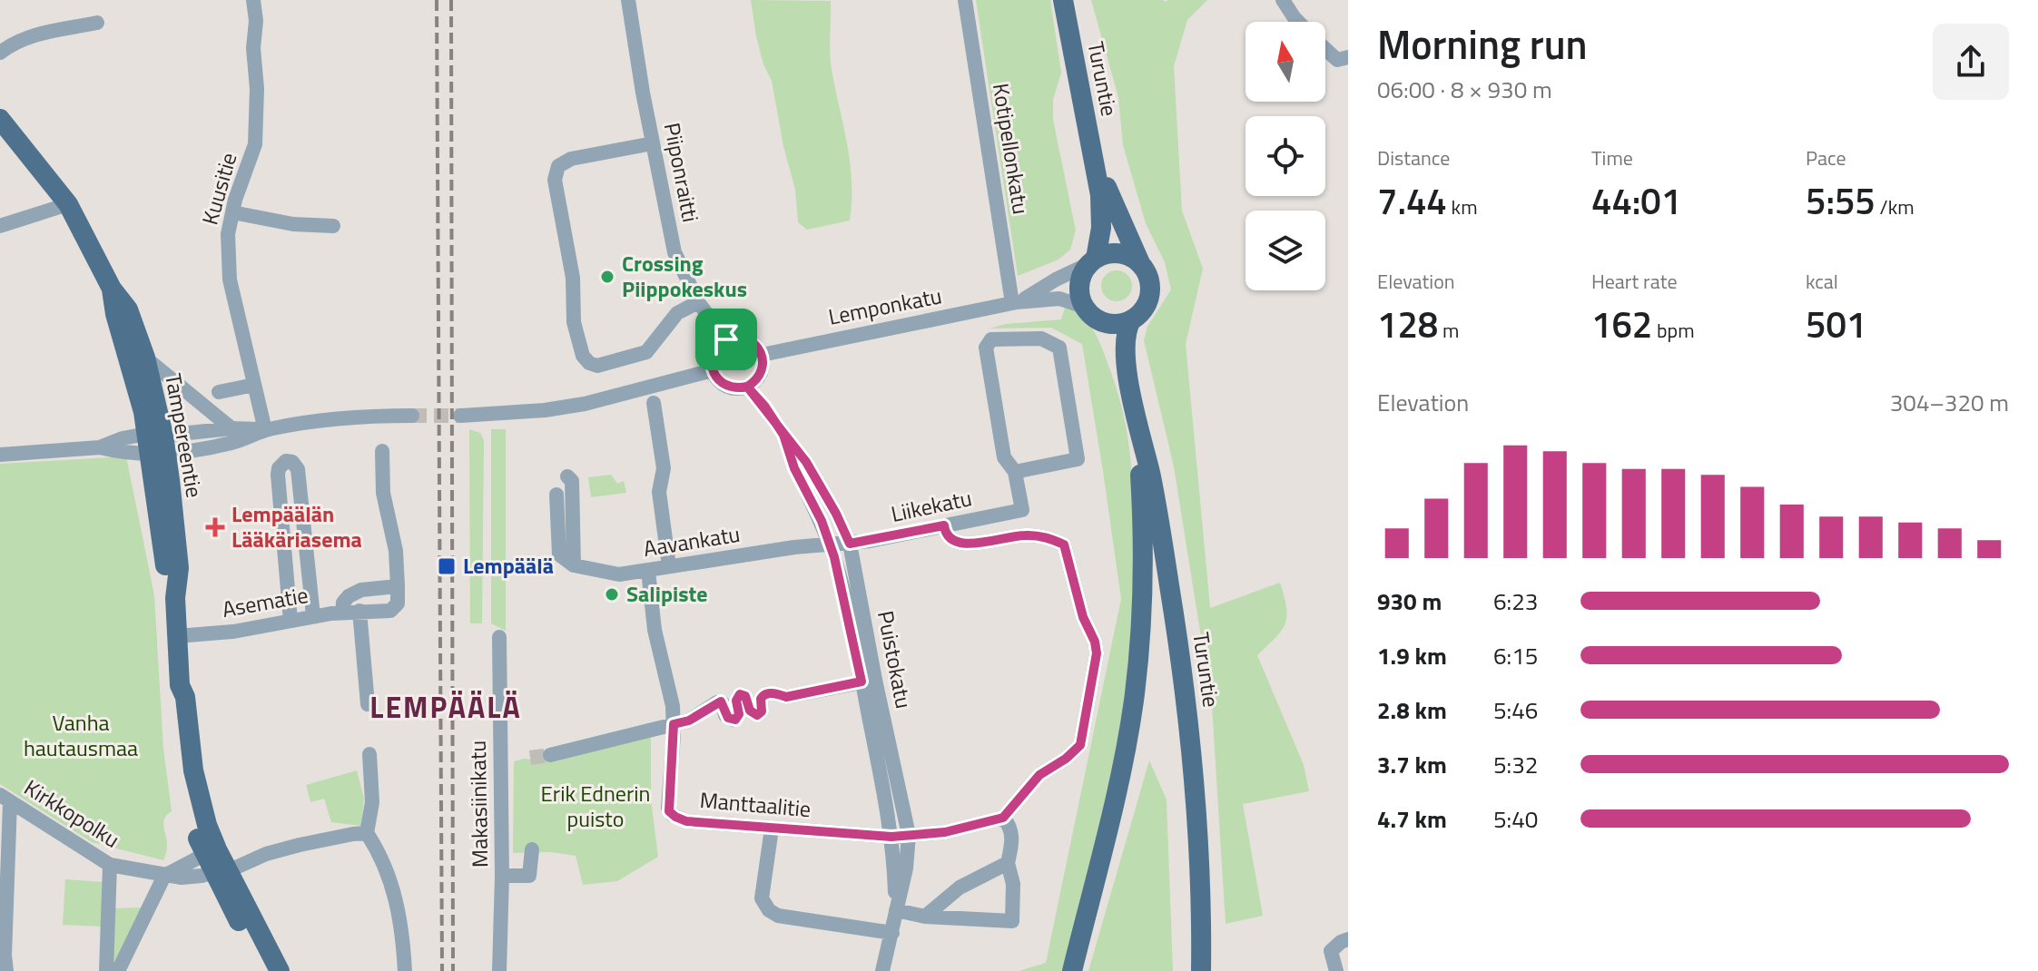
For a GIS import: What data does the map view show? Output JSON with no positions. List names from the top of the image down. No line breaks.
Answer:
{"streets":{"main road":["Turuntie","Tampereentie"],"street":["Kotipellonkatu","Piiponraitti","Kuusitie","Lemponkatu","Liikekatu","Aavankatu","Asematie","Puistokatu","Makasiinikatu","Manttaalitie","Kirkkopolku"]},"crossings":[["Turuntie","Lemponkatu"],["Kotipellonkatu","Lemponkatu"],["Piiponraitti","Lemponkatu"],["Piiponraitti","Puistokatu"],["Lemponkatu","Puistokatu"],["Tampereentie","Asematie"],["Tampereentie","Kirkkopolku"],["Liikekatu","Aavankatu"],["Liikekatu","Puistokatu"],["Aavankatu","Puistokatu"],["Aavankatu","Manttaalitie"],["Puistokatu","Manttaalitie"]],"districts":["LEMPÄÄLÄ"],"parks":["Vanha hautausmaa","Erik Ednerin puisto"],"places":{"other":["Crossing Piippokeskus","Salipiste"],"health":["Lempäälän Lääkäriasema"],"transit":["Lempäälä"]},"north":"top","page":{"heading":["Morning run","06:00 · 8 × 930 m"],"stats":[["Distance","7.44 km"],["Time","44:01"],["Pace","5:55 /km"],["Elevation","128 m"],["Heart rate","162 bpm"],["kcal","501"]],"chart":["Elevation","304–320 m"],"list":[{"name":"930 m","note":"6:23"},{"name":"1.9 km","note":"6:15"},{"name":"2.8 km","note":"5:46"},{"name":"3.7 km","note":"5:32"},{"name":"4.7 km","note":"5:40"}]}}
